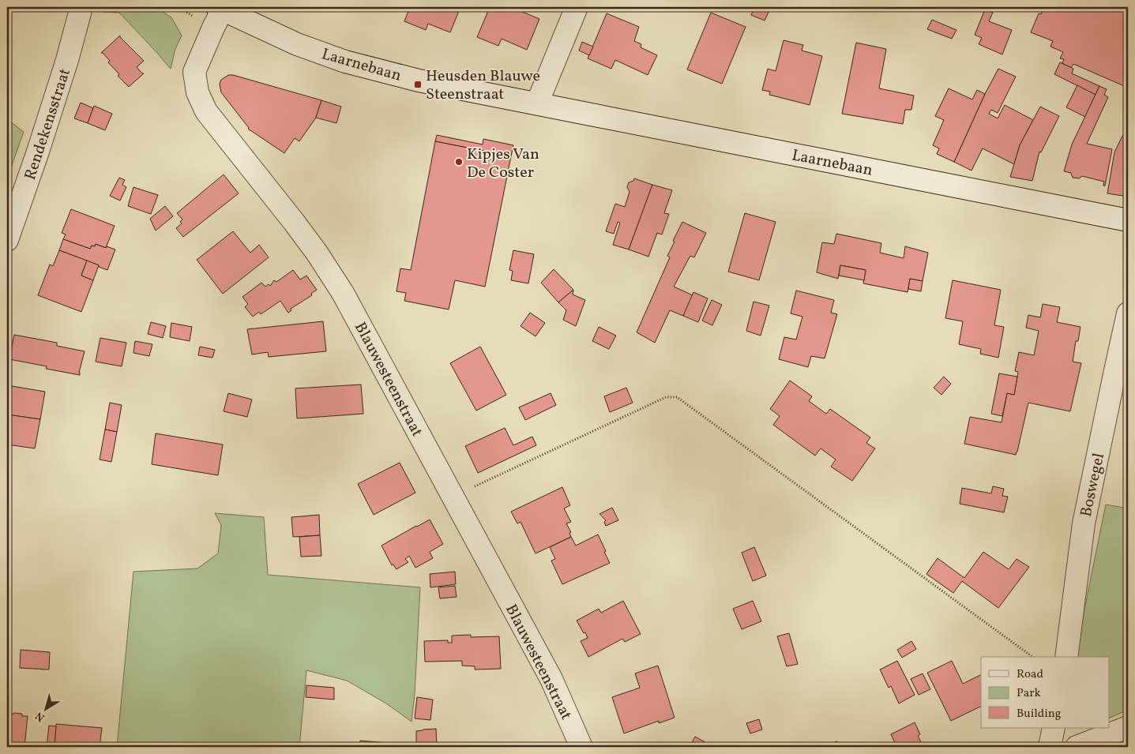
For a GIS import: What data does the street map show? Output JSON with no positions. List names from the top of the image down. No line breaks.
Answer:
{"streets":{"street":["Laarnebaan","Rendekensstraat","Blauwesteenstraat","Boswegel"]},"crossings":[["Laarnebaan","Blauwesteenstraat"]],"places":{"transit":["Heusden Blauwe Steenstraat"],"other":["Kipjes Van De Coster"]},"legend":["Road","Park","Building"],"north":"bottom left"}
